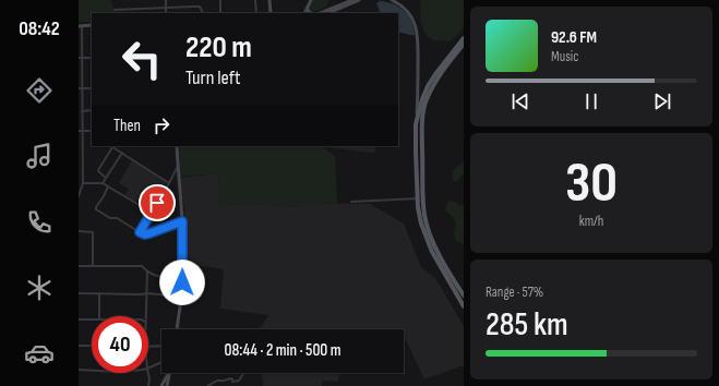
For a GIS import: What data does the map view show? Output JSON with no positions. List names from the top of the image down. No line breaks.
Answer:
{"page":{"tabs":"08:42","turn":["220 m","Turn left"],"song":["92.6 FM","Music"],"then":"Then","tile":[["30","km/h"],["Range · 57%","285 km"]],"limit":"40","trip":"08:44 · 2 min · 500 m"}}
